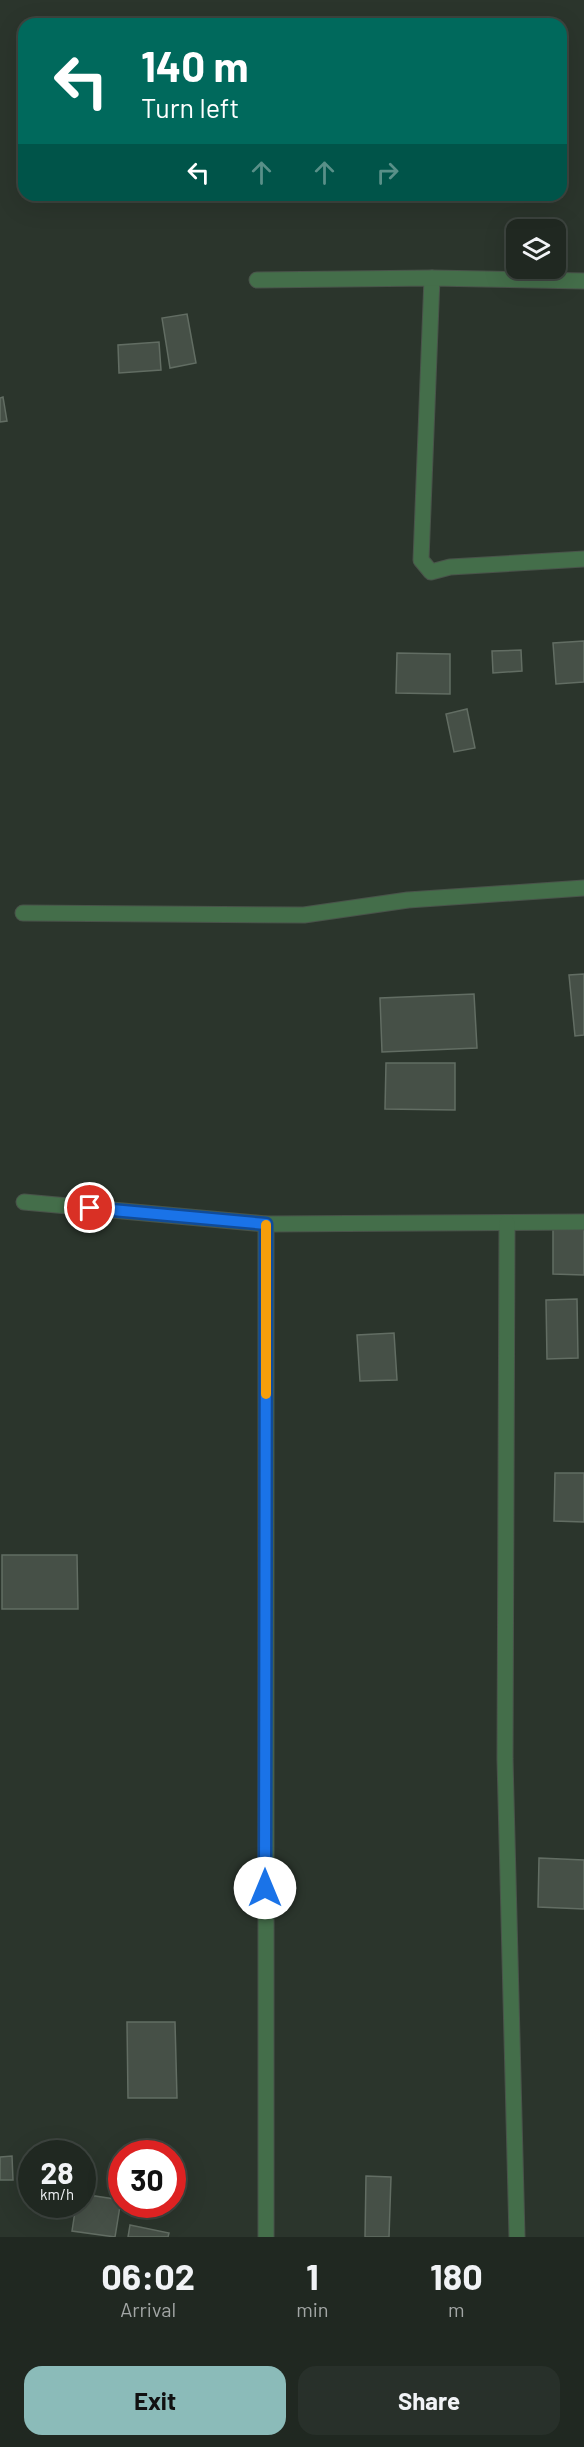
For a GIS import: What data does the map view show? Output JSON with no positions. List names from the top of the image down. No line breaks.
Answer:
{"page":{"turn":["140 m","Turn left"],"speed":"28 km/h","limit":"30","eta":["06:02","Arrival","1","min","180","m"],"buttons":["Exit","Share"]}}
